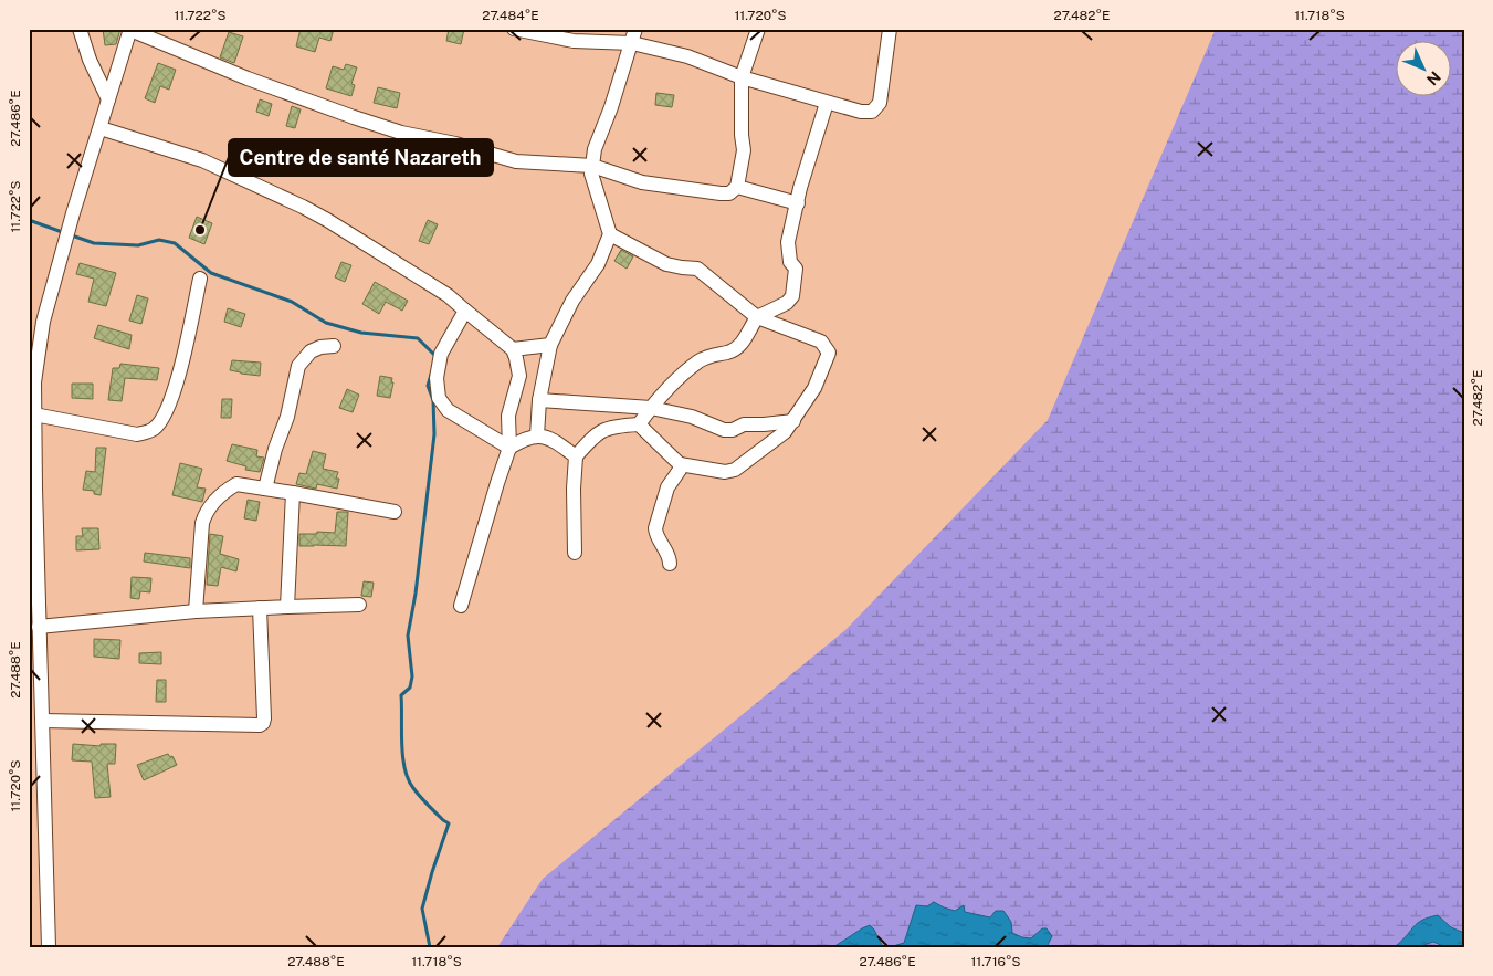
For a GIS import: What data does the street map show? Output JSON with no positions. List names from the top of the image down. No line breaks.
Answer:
{"places":["Centre de santé Nazareth"],"north":"bottom right","coordinates":["11.722°S","27.484°E","11.720°S","27.482°E","11.718°S","27.486°E","27.488°E","11.716°S"]}
